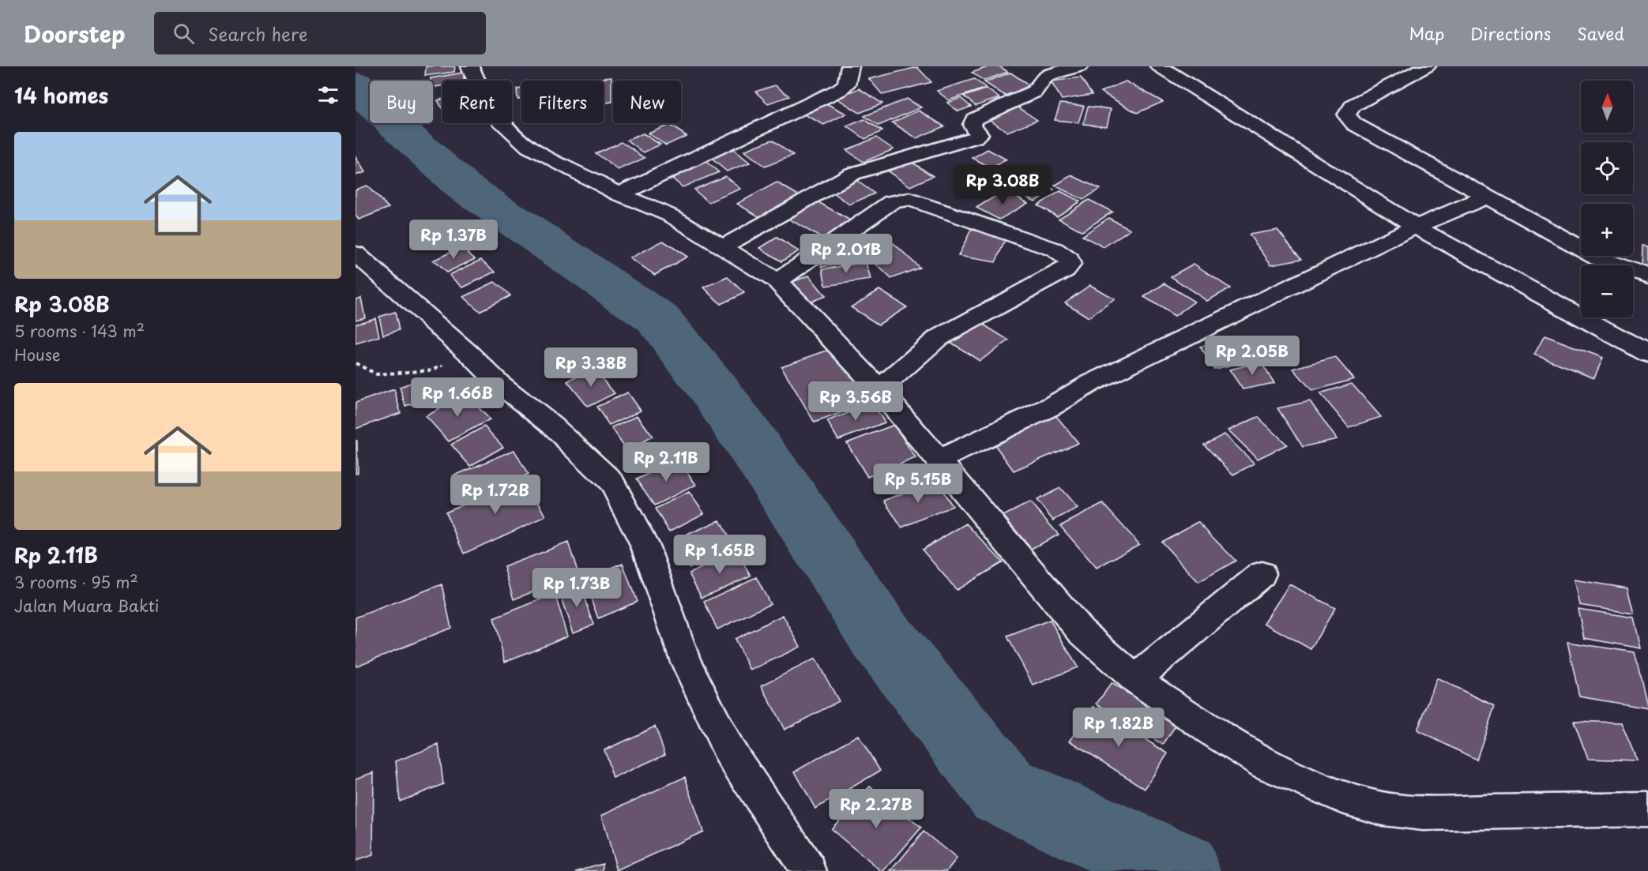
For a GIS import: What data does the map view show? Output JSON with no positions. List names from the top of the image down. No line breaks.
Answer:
{"north":"top","page":{"header":"Doorstep","search":"Search here","nav":["Map","Directions","Saved"],"heading":"14 homes","map_buttons":["+","−"],"chip":["Buy","Rent","Filters","New"],"list":[{"name":"Rp 3.08B","note":"5 rooms · 143 m² · House"},{"name":"Rp 2.11B","note":"3 rooms · 95 m² · Jalan Muara Bakti"}],"price":["Rp 3.08B","Rp 1.37B","Rp 2.01B","Rp 2.05B","Rp 3.38B","Rp 1.66B","Rp 3.56B","Rp 2.11B","Rp 5.15B","Rp 1.72B","Rp 1.65B","Rp 1.73B","Rp 1.82B","Rp 2.27B"]}}
